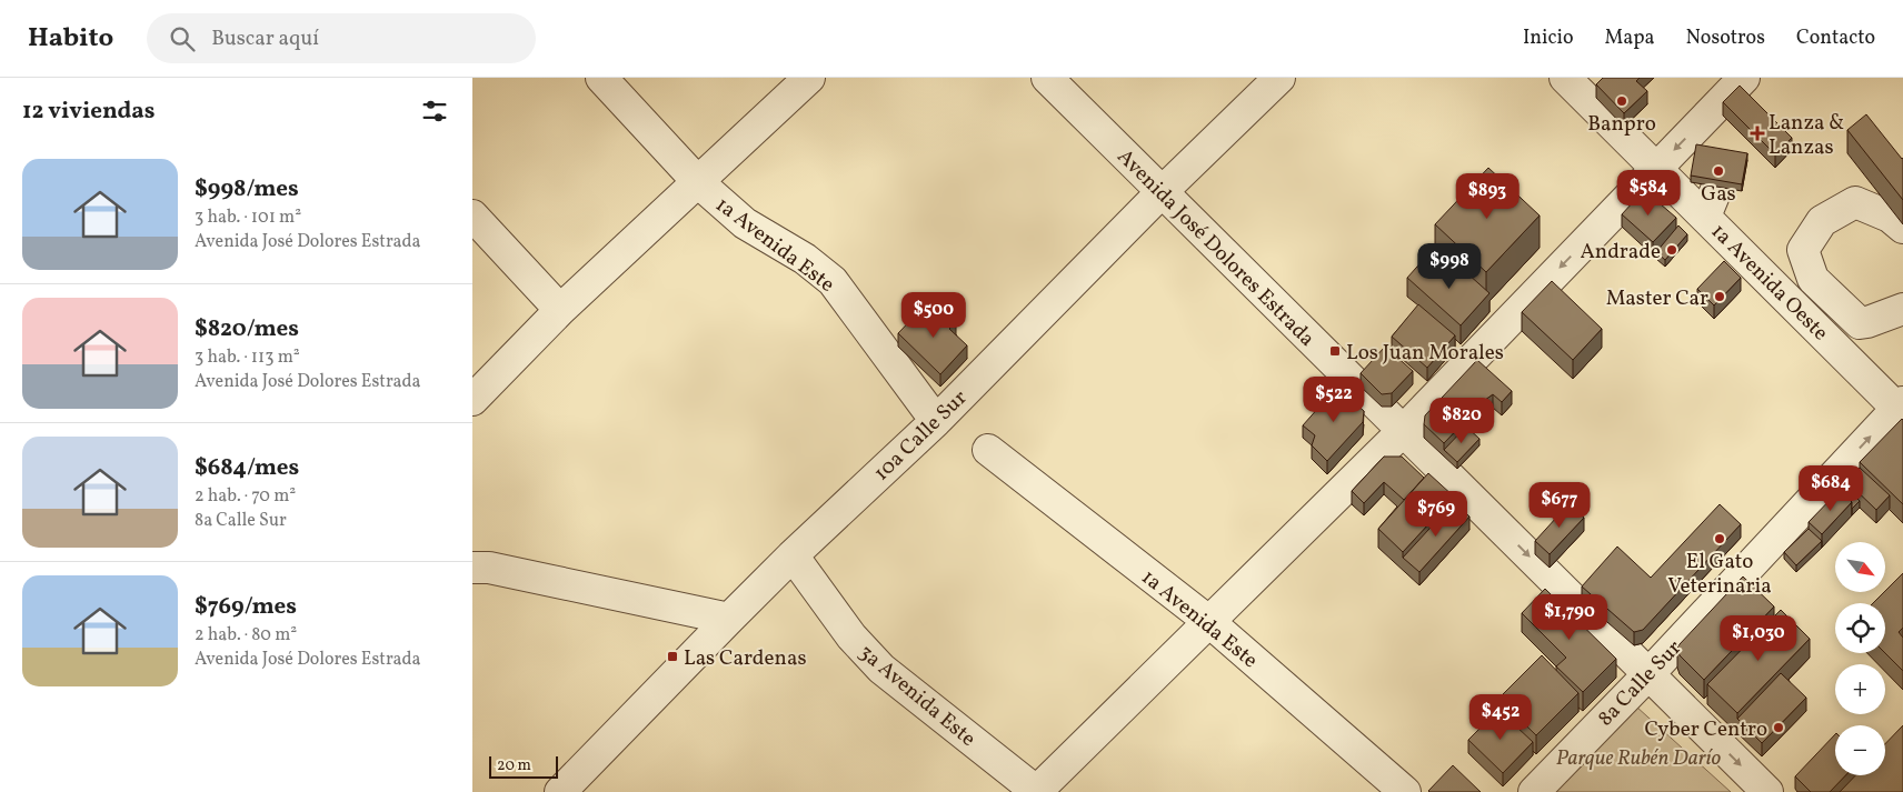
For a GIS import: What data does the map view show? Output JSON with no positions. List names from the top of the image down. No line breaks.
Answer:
{"streets":{"street":["1a Avenida Este","Avenida José Dolores Estrada","1a Avenida Oeste","10a Calle Sur","8a Calle Sur","3a Avenida Este"]},"crossings":[["1a Avenida Este","10a Calle Sur"],["Avenida José Dolores Estrada","10a Calle Sur"],["Avenida José Dolores Estrada","8a Calle Sur"],["1a Avenida Oeste","8a Calle Sur"],["10a Calle Sur","3a Avenida Este"]],"one_way":["Avenida José Dolores Estrada","8a Calle Sur"],"parks":["Parque Rubén Darío"],"places":{"other":["Banpro","Gas","Andrade","Master Car","El Gato Veterinaria","Cyber Centro"],"health":["Lanza & Lanzas"],"transit":["Los Juan Morales","Las Cardenas"]},"scale_bar":"20 m","north":"bottom right","page":{"header":"Habito","search":"Buscar aquí","nav":["Inicio","Mapa","Nosotros","Contacto"],"heading":"12 viviendas","list":[{"name":"$998/mes","note":"3 hab. · 101 m² · Avenida José Dolores Estrada"},{"name":"$820/mes","note":"3 hab. · 113 m² · Avenida José Dolores Estrada"},{"name":"$684/mes","note":"2 hab. · 70 m² · 8a Calle Sur"},{"name":"$769/mes","note":"2 hab. · 80 m² · Avenida José Dolores Estrada"}],"price":["$584","$893","$998","$500","$522","$820","$684","$677","$769","$1,790","$1,030","$452"],"map_buttons":["+","−"],"scale":"20 m"}}
